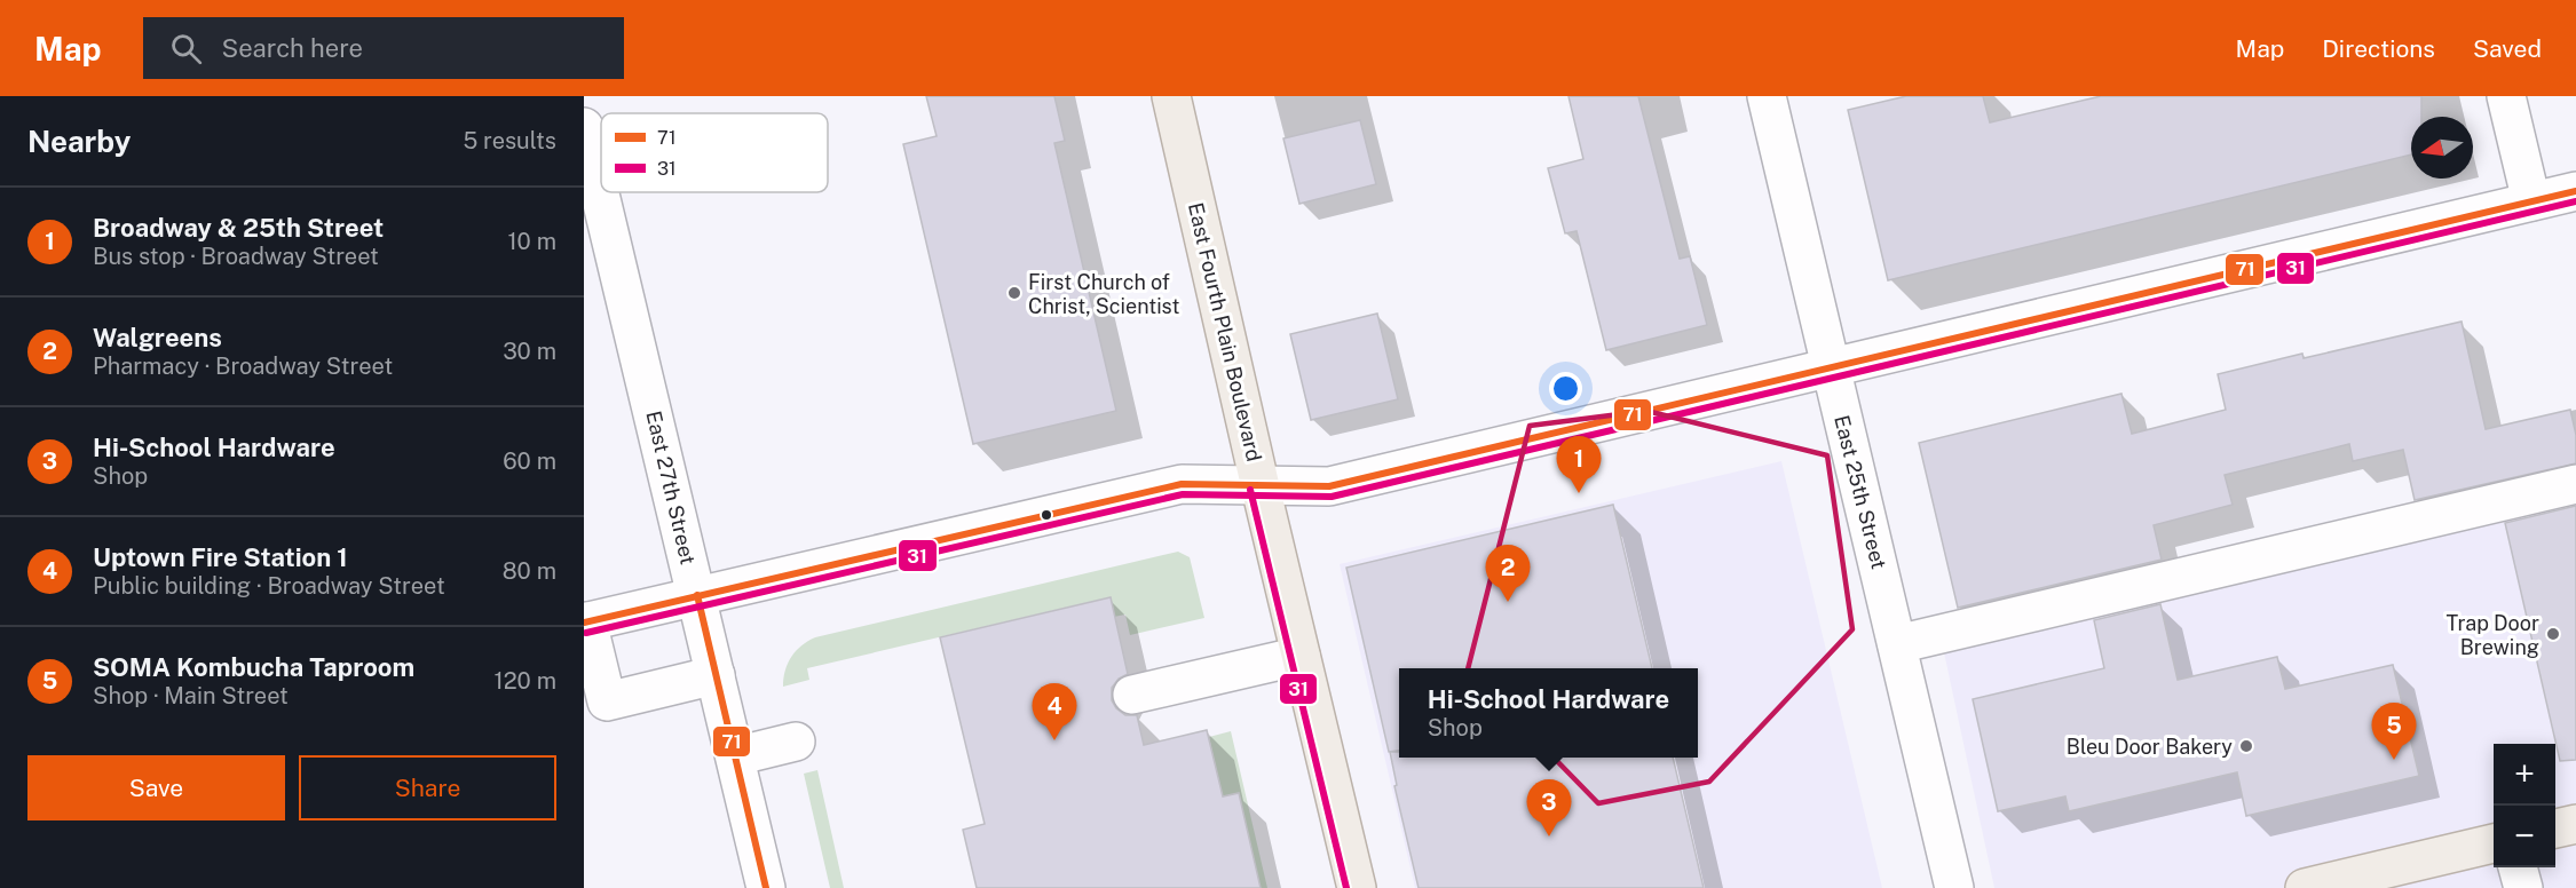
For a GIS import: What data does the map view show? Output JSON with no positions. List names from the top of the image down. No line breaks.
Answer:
{"streets":{"main road":["East Fourth Plain Boulevard"],"street":["East 27th Street","East 25th Street"]},"places":["First Church of Christ, Scientist","Trap Door Brewing","Bleu Door Bakery"],"lines":["transit line 71","transit line 31"],"legend":["71","31"],"north":"left","page":{"header":"Map","search":"Search here","nav":["Map","Directions","Saved"],"heading":["Nearby","5 results"],"list":[{"mark":"1","name":"Broadway & 25th Street","note":"Bus stop · Broadway Street","value":"10 m"},{"mark":"2","name":"Walgreens","note":"Pharmacy · Broadway Street","value":"30 m"},{"mark":"3","name":"Hi-School Hardware","note":"Shop","value":"60 m"},{"mark":"4","name":"Uptown Fire Station 1","note":"Public building · Broadway Street","value":"80 m"},{"mark":"5","name":"SOMA Kombucha Taproom","note":"Shop · Main Street","value":"120 m"}],"pins":["1","2","4","5","3"],"popup":["Hi-School Hardware","Shop"],"buttons":["Save","Share"],"map_buttons":["+","−"]}}
